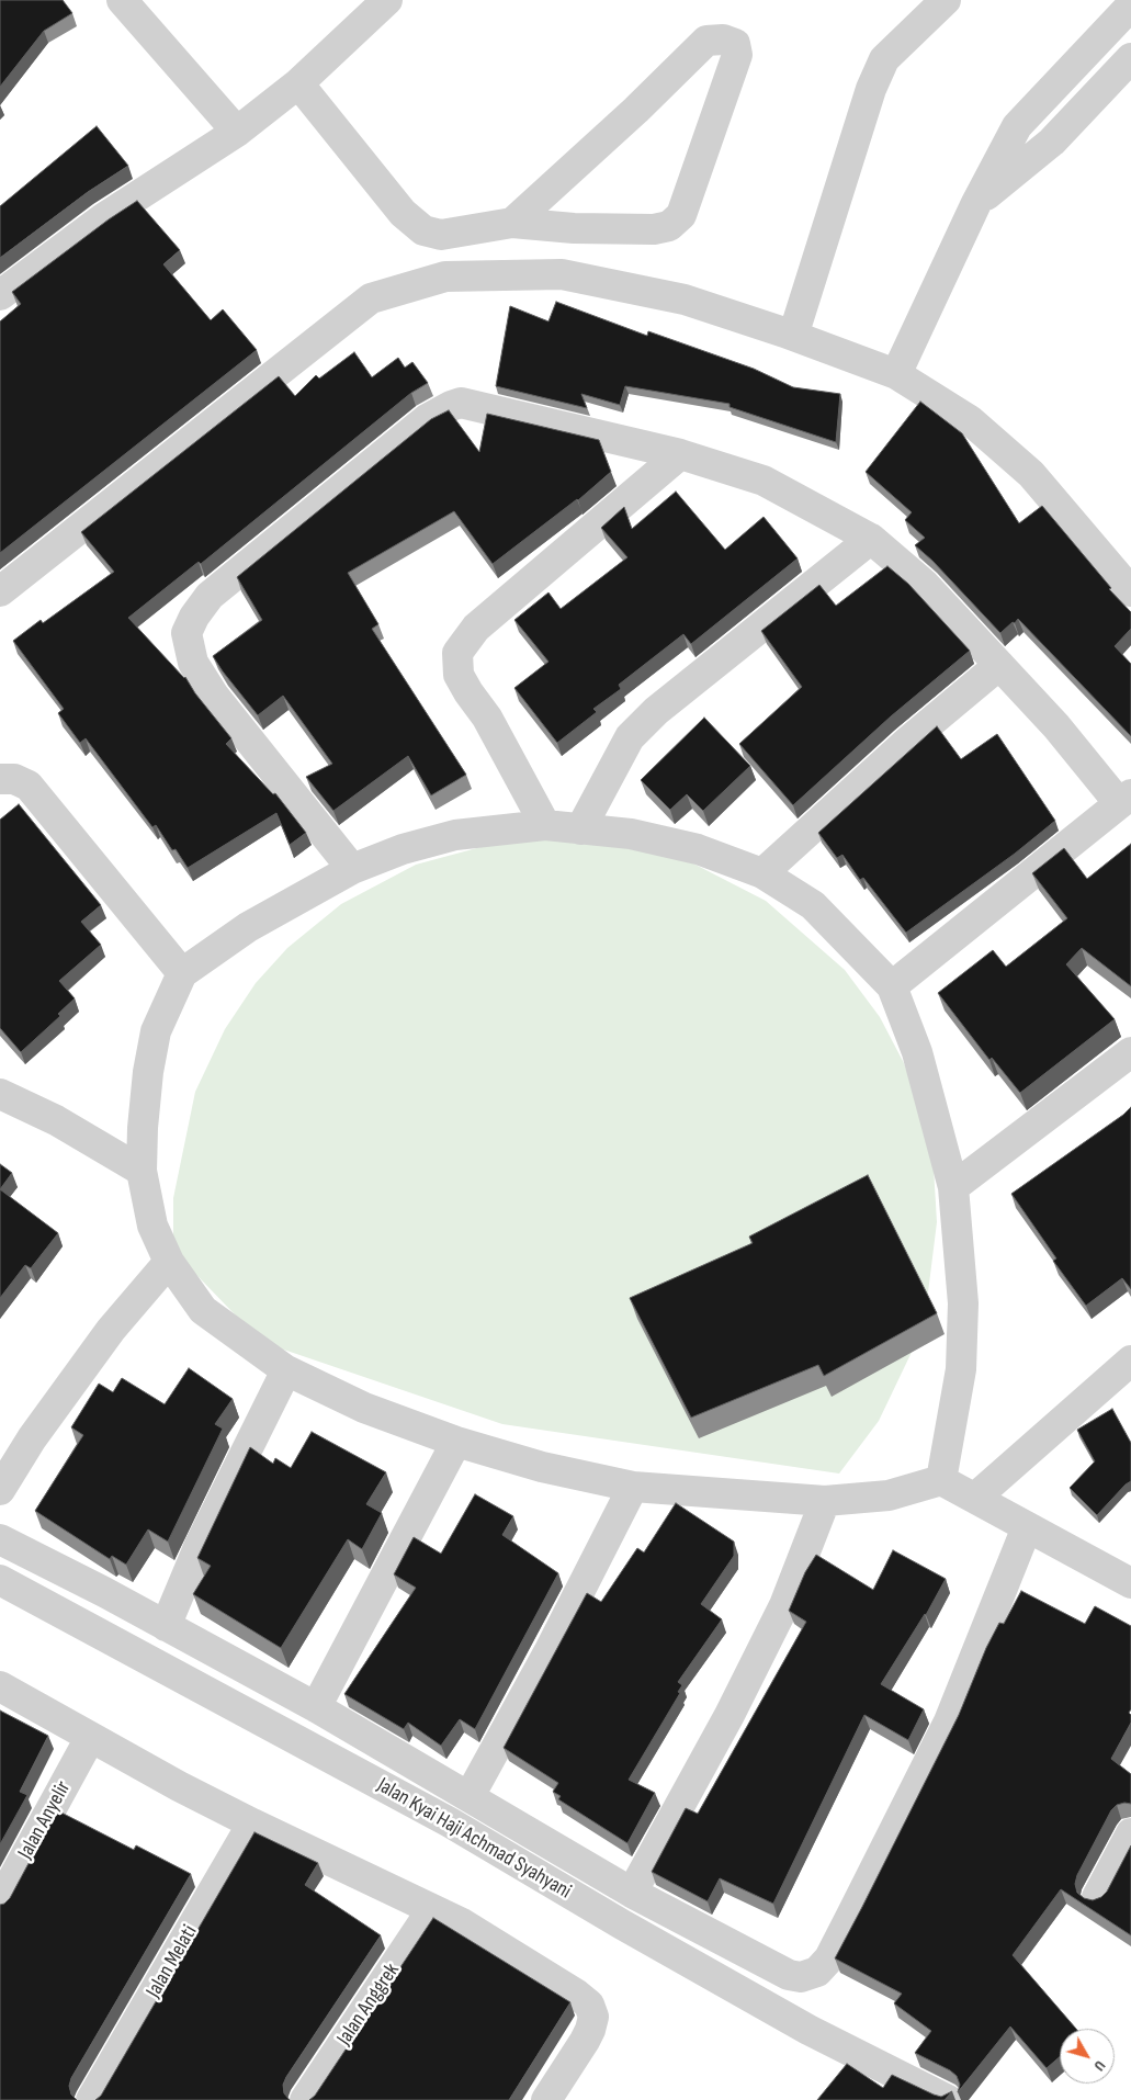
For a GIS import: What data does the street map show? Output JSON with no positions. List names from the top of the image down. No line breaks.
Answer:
{"streets":{"street":["Jalan Anyelir","Jalan Kyai Haji Achmad Syahyani","Jalan Melati","Jalan Anggrek"]},"north":"bottom right"}
